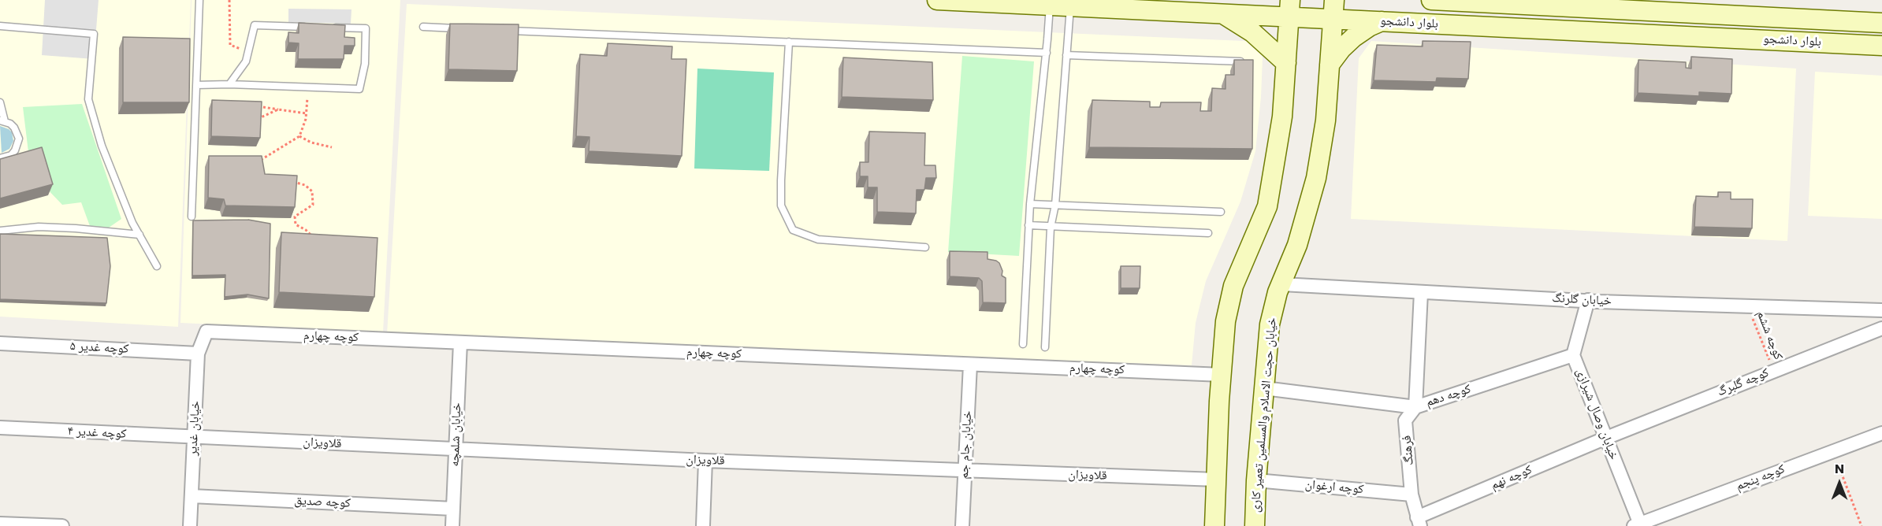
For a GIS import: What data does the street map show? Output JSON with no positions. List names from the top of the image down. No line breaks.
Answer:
{"streets":{"main road":["بلوار دانشجو","خیابان حجت الاسلام والمسلمین تعمیر کاری"],"street":["خیابان گلرنگ","کوچه چهارم","کوچه غدیر ۵","کوچه گلبرگ","کوچه دهم","خیابان وصال شیرازی","خیابان غدیر","کوچه غدیر ۴","خیابان شلمچه","قلاویزان","خیابان جام جم","فرهنگ","کوچه نهم","کوچه پنجم","کوچه ارغوان","کوچه صدیق"],"path":["کوچه ششم"]},"crossings":[["بلوار دانشجو","خیابان حجت الاسلام والمسلمین تعمیر کاری"],["خیابان گلرنگ","کوچه ششم"],["خیابان گلرنگ","خیابان وصال شیرازی"],["خیابان گلرنگ","خیابان حجت الاسلام والمسلمین تعمیر کاری"],["خیابان گلرنگ","فرهنگ"],["کوچه ششم","کوچه گلبرگ"],["کوچه چهارم","خیابان غدیر"],["کوچه چهارم","خیابان شلمچه"],["کوچه چهارم","خیابان جام جم"],["کوچه غدیر ۵","خیابان غدیر"],["کوچه گلبرگ","خیابان وصال شیرازی"],["کوچه گلبرگ","کوچه نهم"],["کوچه دهم","خیابان وصال شیرازی"],["کوچه دهم","خیابان حجت الاسلام والمسلمین تعمیر کاری"],["کوچه دهم","فرهنگ"],["خیابان وصال شیرازی","کوچه نهم"],["خیابان وصال شیرازی","کوچه پنجم"],["خیابان حجت الاسلام والمسلمین تعمیر کاری","کوچه ارغوان"],["خیابان غدیر","کوچه غدیر ۴"],["خیابان غدیر","قلاویزان"],["خیابان غدیر","کوچه صدیق"],["کوچه غدیر ۴","قلاویزان"],["خیابان شلمچه","قلاویزان"],["خیابان شلمچه","کوچه صدیق"],["قلاویزان","خیابان جام جم"],["فرهنگ","کوچه نهم"],["فرهنگ","کوچه ارغوان"]],"north":"top"}
